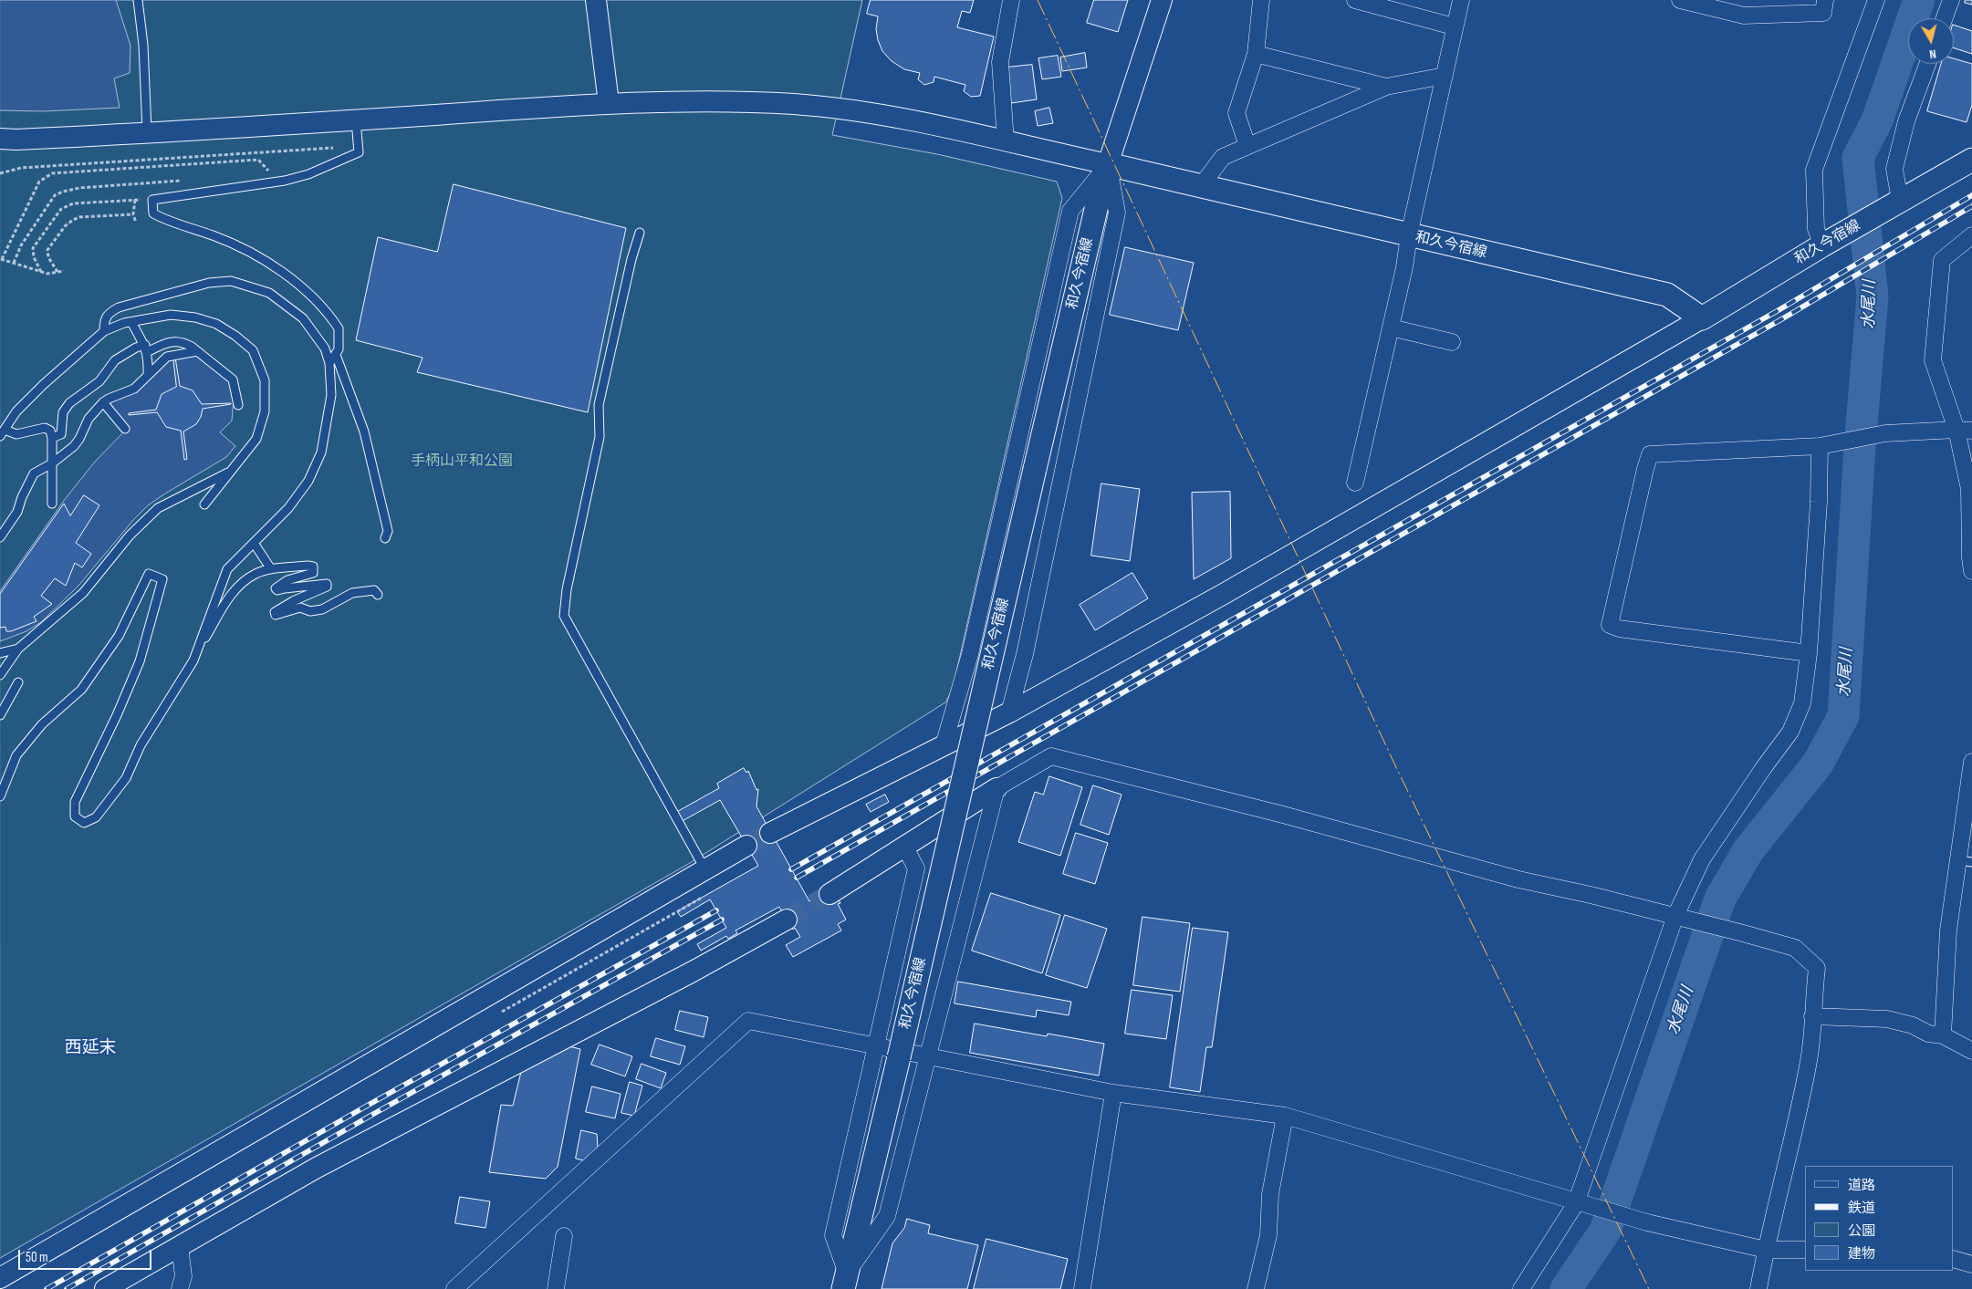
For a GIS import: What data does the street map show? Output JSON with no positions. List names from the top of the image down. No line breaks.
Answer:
{"streets":{"main road":["和久今宿線"]},"districts":["西延末"],"water":["水尾川"],"parks":["手柄山平和公園"],"legend":["道路","鉄道","公園","建物"],"scale_bar":"50 m","north":"bottom"}
